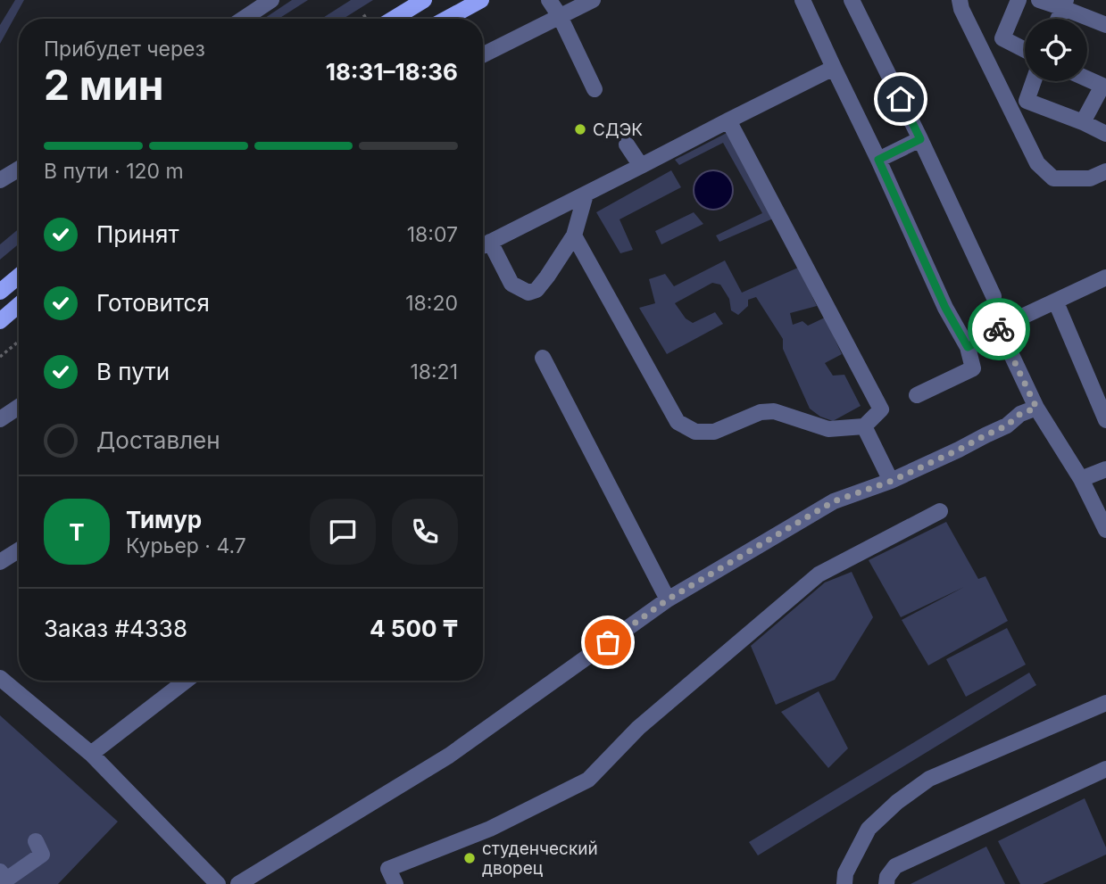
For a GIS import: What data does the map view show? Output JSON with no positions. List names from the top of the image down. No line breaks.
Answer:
{"places":["СДЭК","студенческий дворец"],"page":{"heading":["2 мин","Прибудет через","18:31–18:36"],"panel":["Тимур","Курьер · 4.7","Заказ #4338","4 500 ₸"],"bar":"В пути · 120 m","list":[["Принят","18:07"],["Готовится","18:20"],["В пути","18:21"],"Доставлен"],"round":"Т"}}
